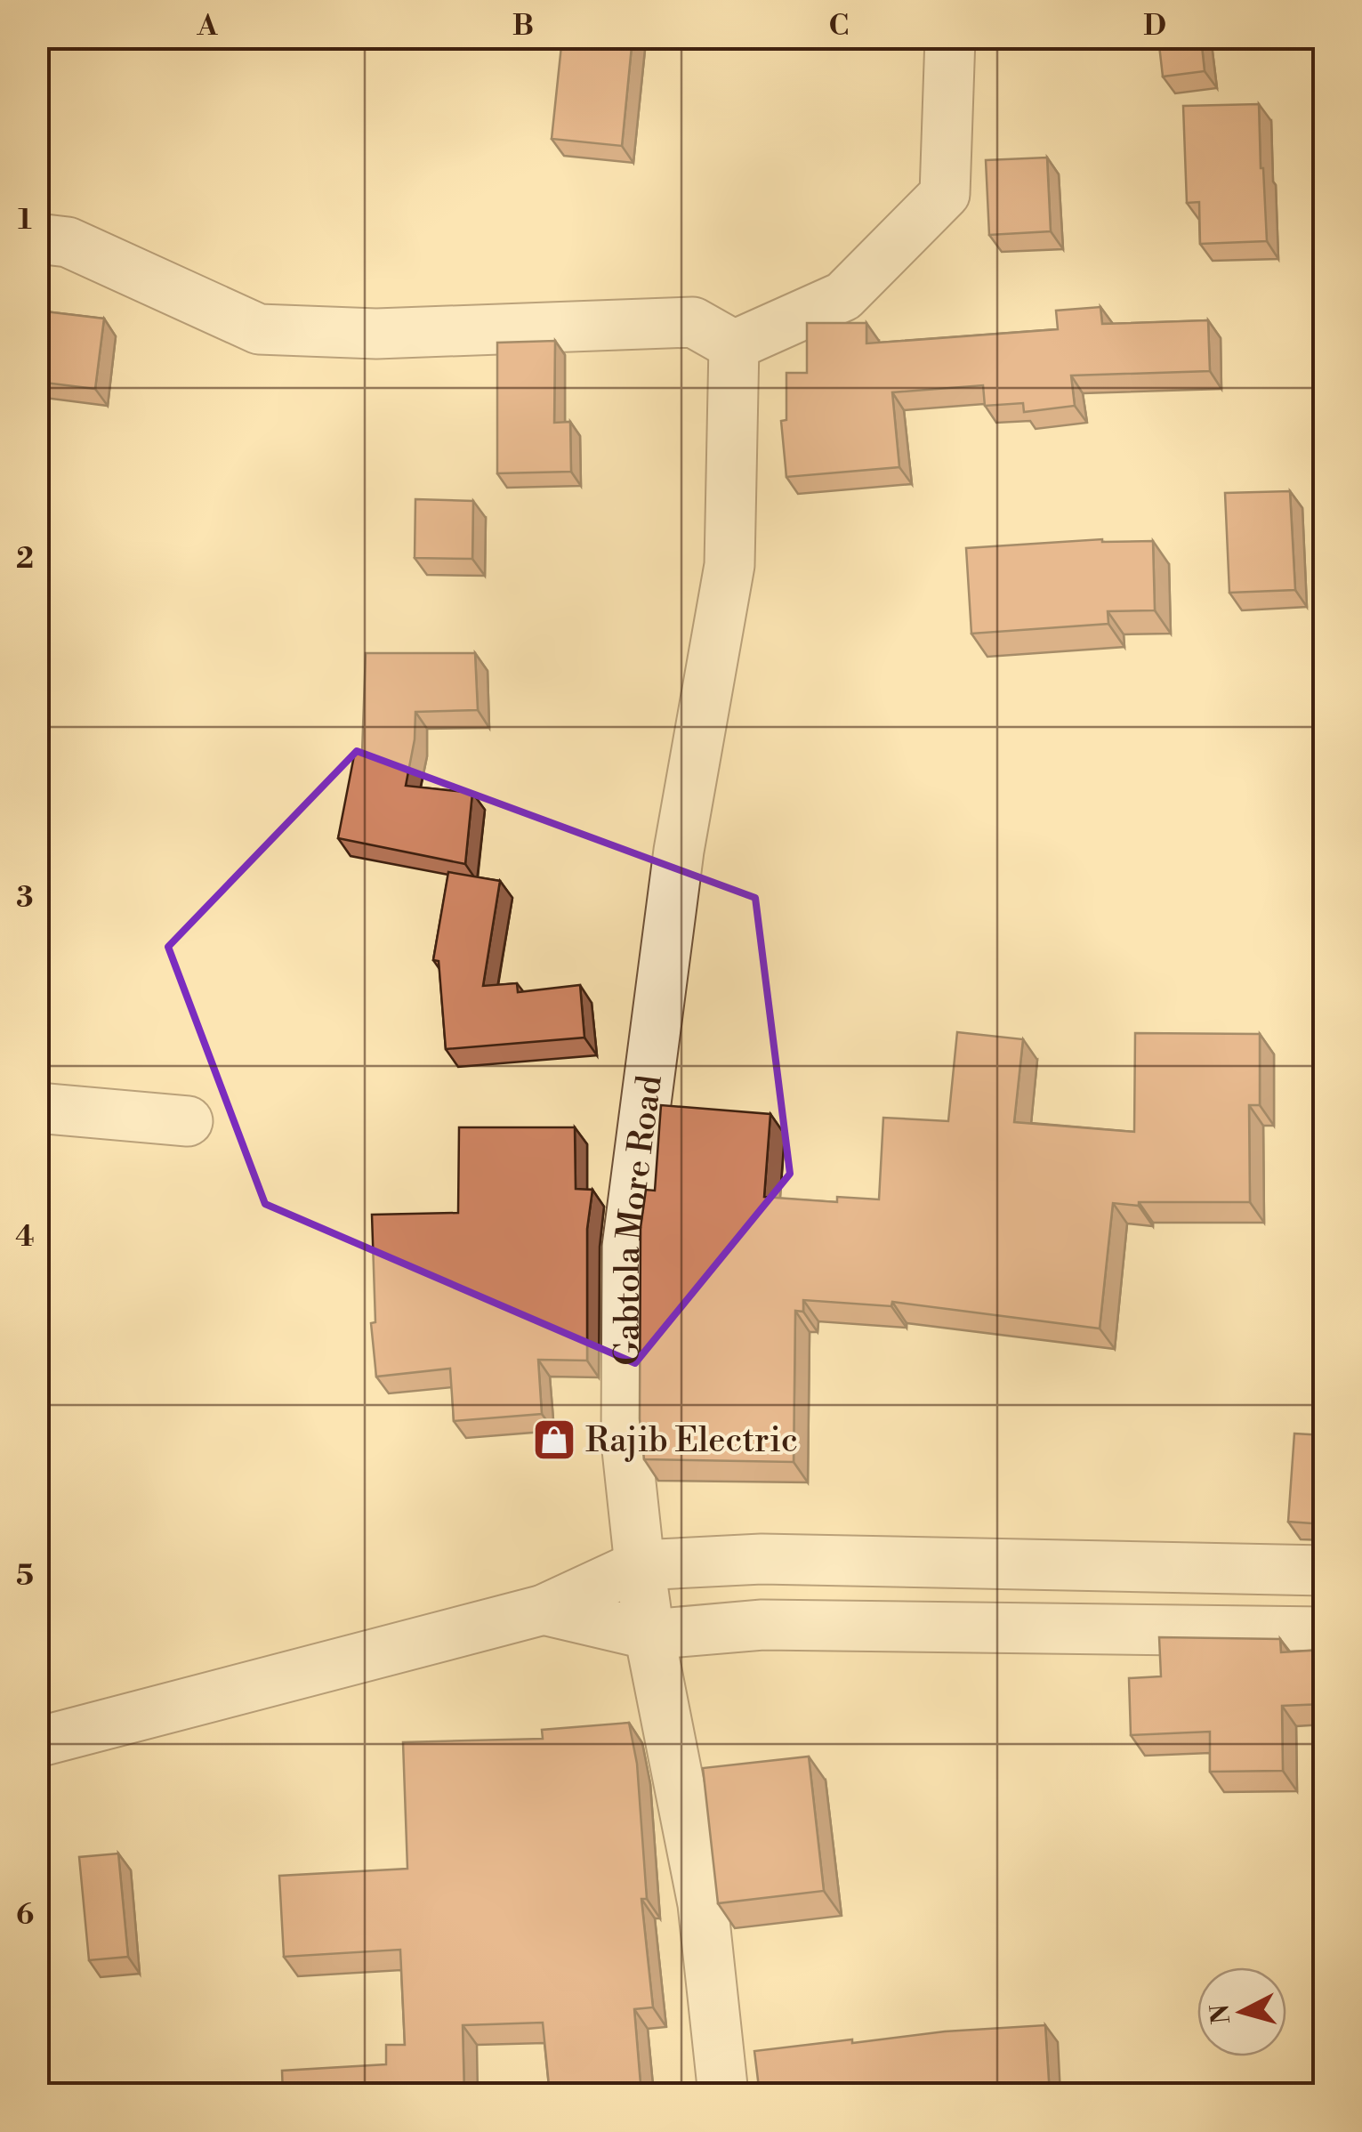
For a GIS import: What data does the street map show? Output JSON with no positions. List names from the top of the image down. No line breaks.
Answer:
{"streets":{"street":["Gabtola More Road"]},"places":{"shop":["Rajib Electric"]},"north":"left","grid":{"columns":["A","B","C","D"],"rows":["1","2","3","4","5","6"]}}
